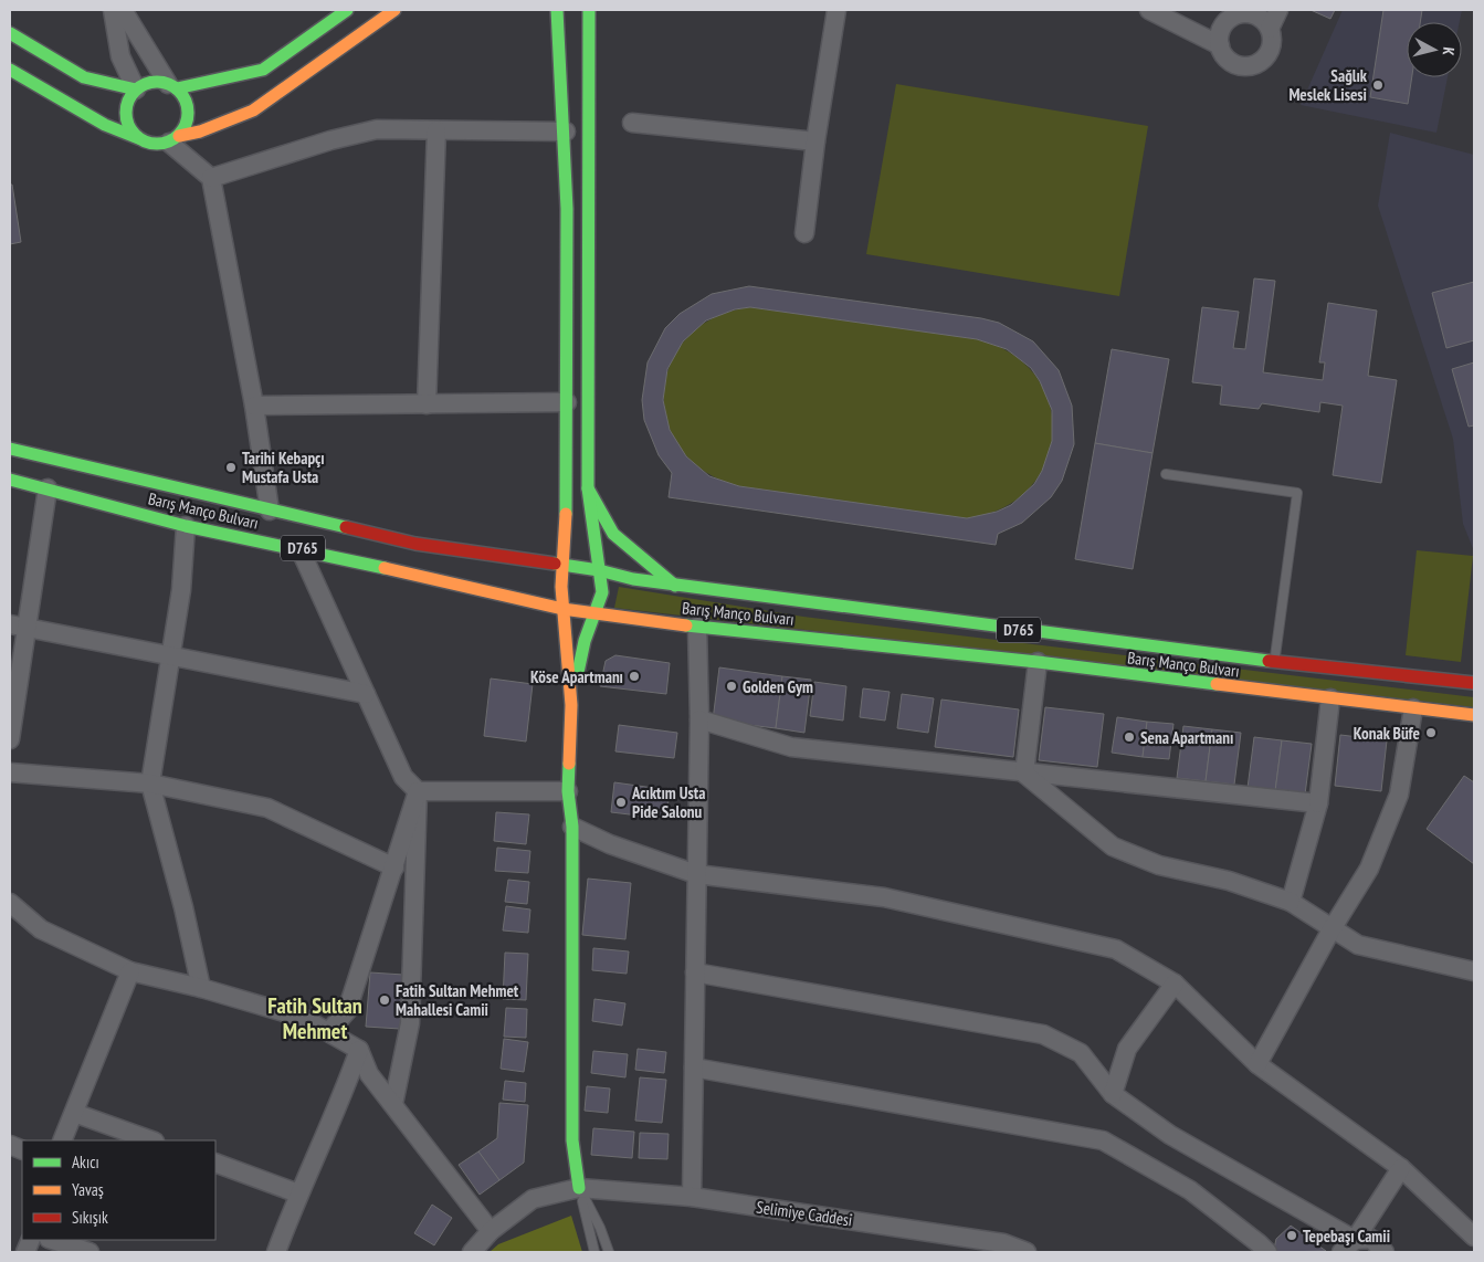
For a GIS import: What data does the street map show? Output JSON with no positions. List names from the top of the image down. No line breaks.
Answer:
{"streets":{"main road":["Barış Manço Bulvarı","D765"],"street":["Selimiye Caddesi"]},"districts":["Fatih Sultan Mehmet"],"places":["Sağlık Meslek Lisesi","Tarihi Kebapçı Mustafa Usta","Köse Apartmanı","Golden Gym","Konak Büfe","Sena Apartmanı","Acıktım Usta Pide Salonu","Fatih Sultan Mehmet Mahallesi Camii","Tepebaşı Camii"],"legend":["Akıcı","Yavaş","Sıkışık"],"north":"right"}
